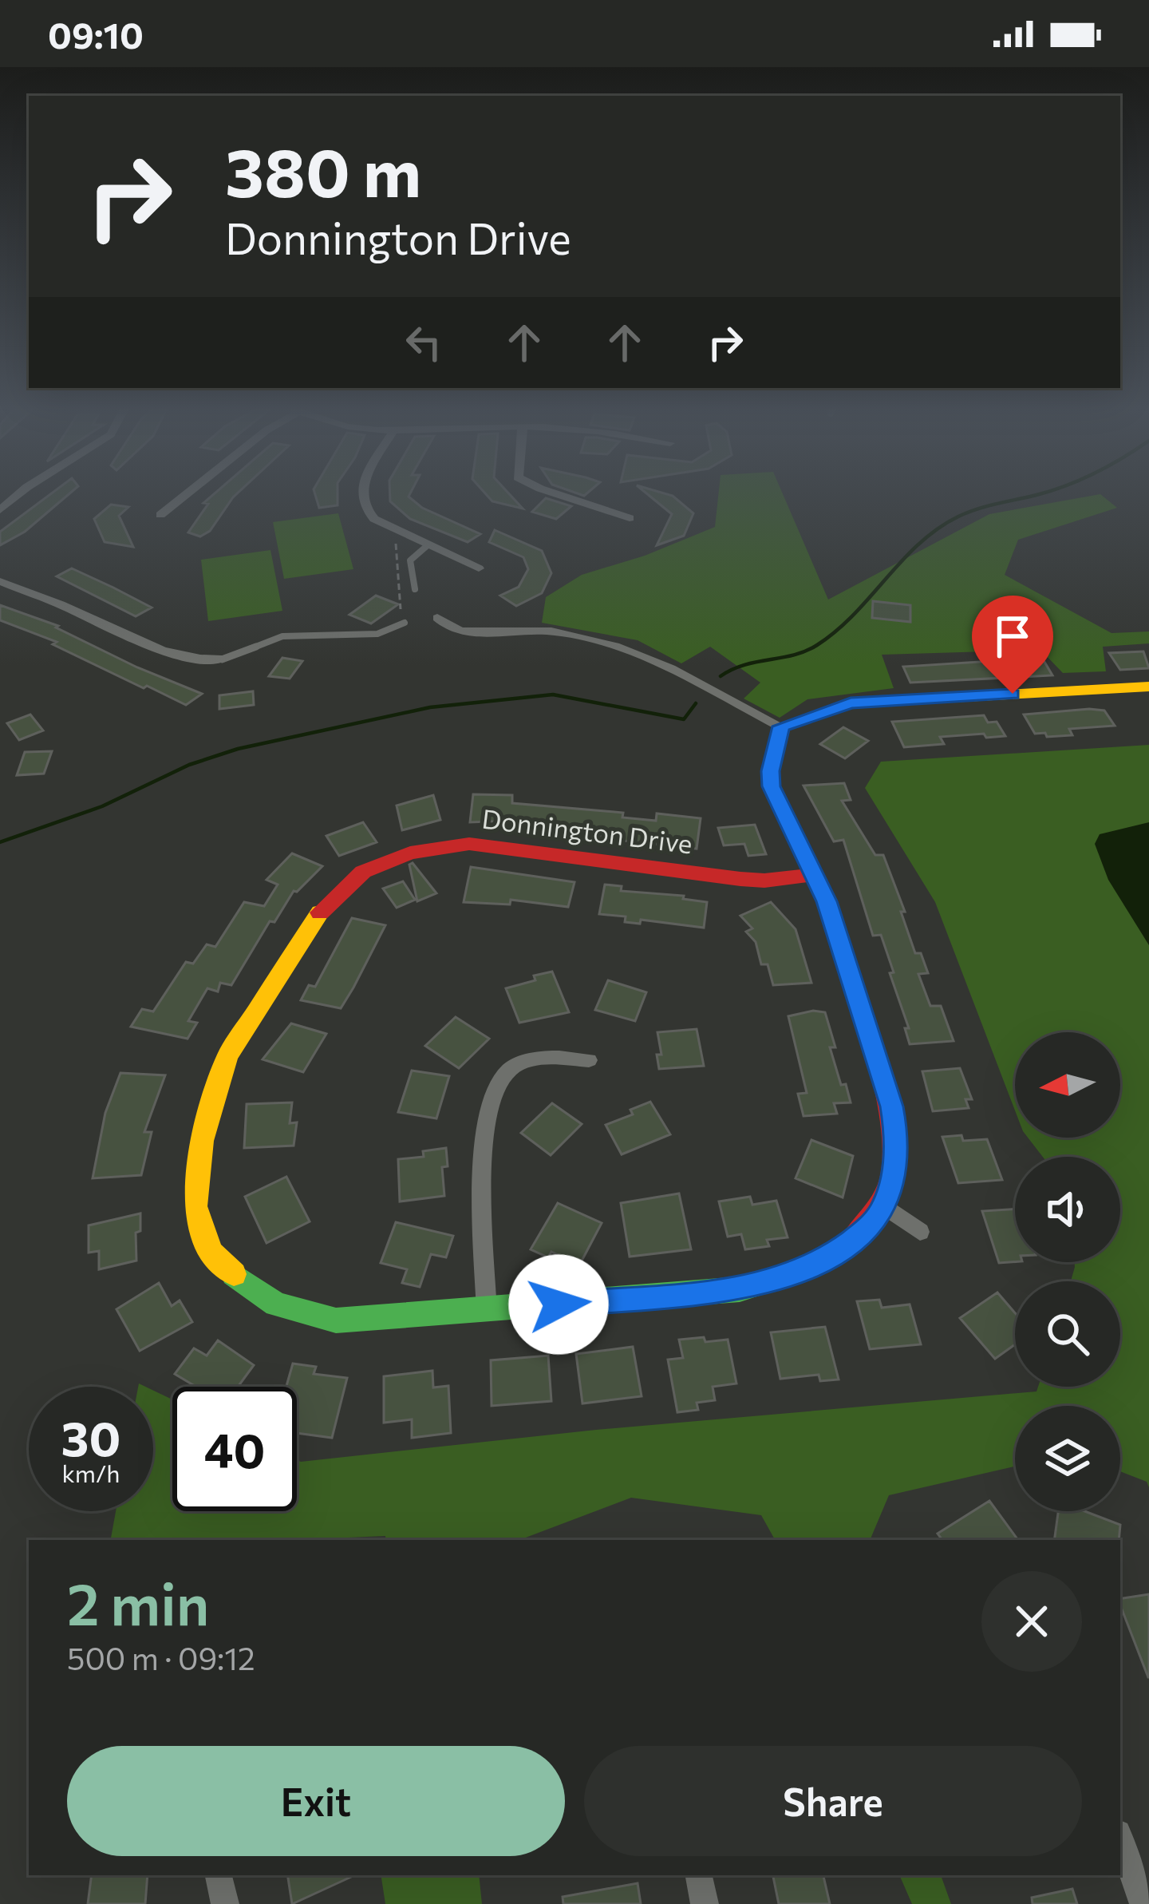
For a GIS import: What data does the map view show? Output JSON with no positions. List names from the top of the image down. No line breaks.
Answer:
{"streets":{"street":["Donnington Drive"]},"north":"left","page":{"status":"09:10","turn":["380 m","Donnington Drive"],"speed":"30 km/h","limit":"40","heading":["2 min","500 m · 09:12"],"buttons":["Exit","Share"]}}
